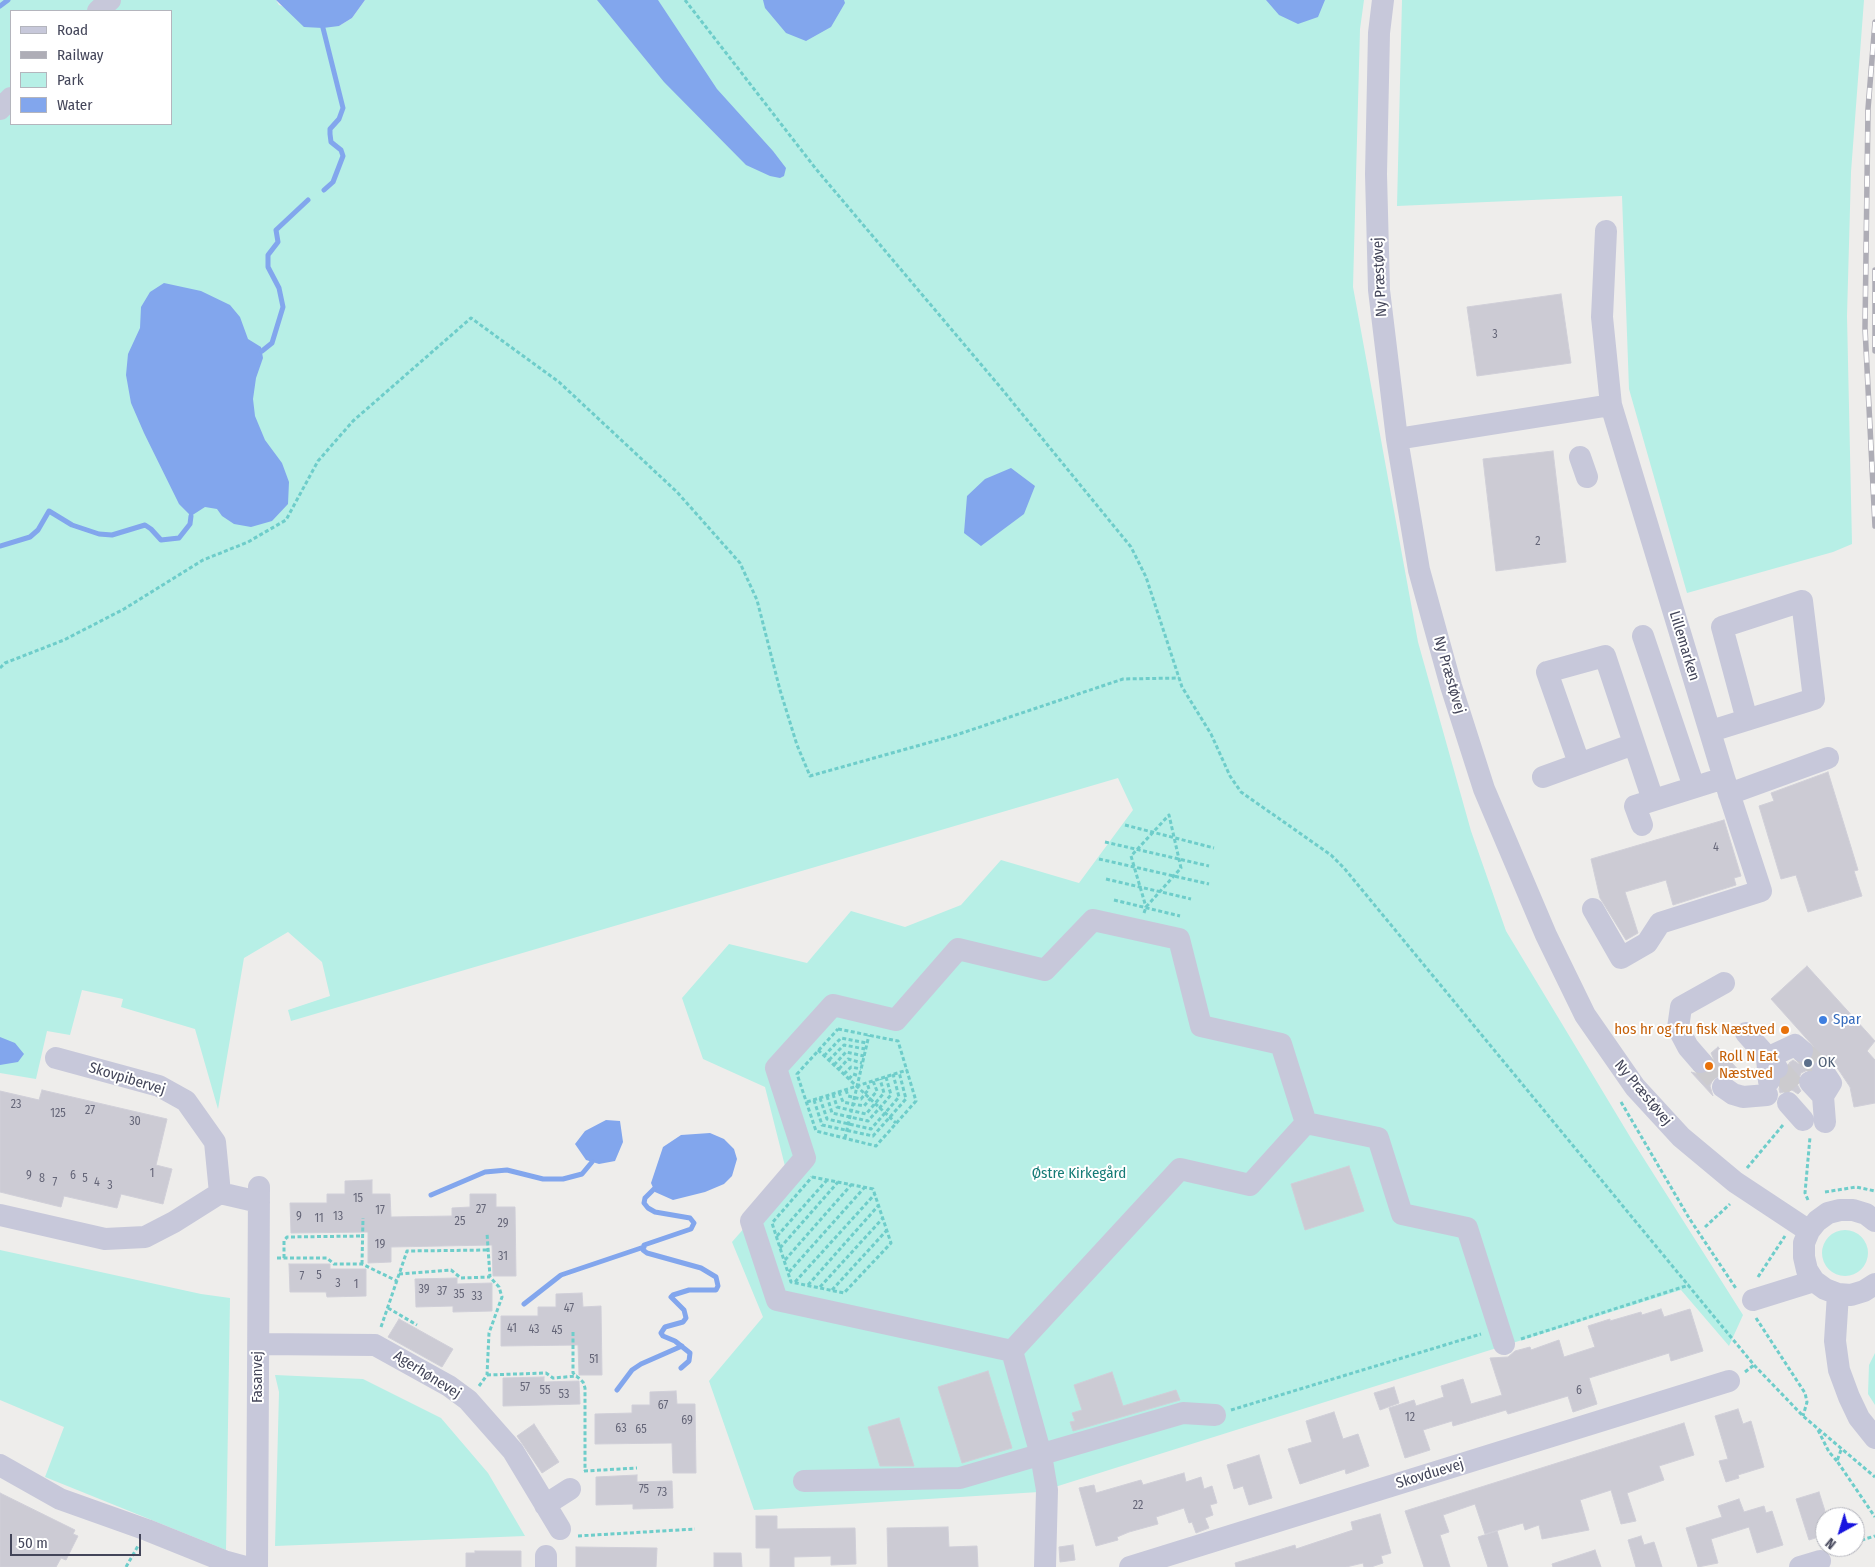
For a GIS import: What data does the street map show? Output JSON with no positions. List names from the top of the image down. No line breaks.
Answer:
{"streets":{"street":["Ny Præstøvej","Lillemarken","Skovpibervej","Agerhønevej","Fasanvej","Skovduevej"]},"crossings":[["Skovpibervej","Fasanvej"],["Agerhønevej","Fasanvej"]],"parks":["Østre Kirkegård"],"places":["Spar","hos hr og fru fisk Næstved","OK","Roll N Eat Næstved"],"house_numbers":["3","2","4","23","27","125","30","1","9","6","8","5","7","4","3","15","27","17","9","13","11","25","29","19","31","5","7","3","1","39","37","35","33","47","41","43","45","51","57","55","6","53","67","12","69","63","65","75","73","22"],"legend":["Road","Railway","Park","Water"],"scale_bar":"50 m","north":"bottom left"}
